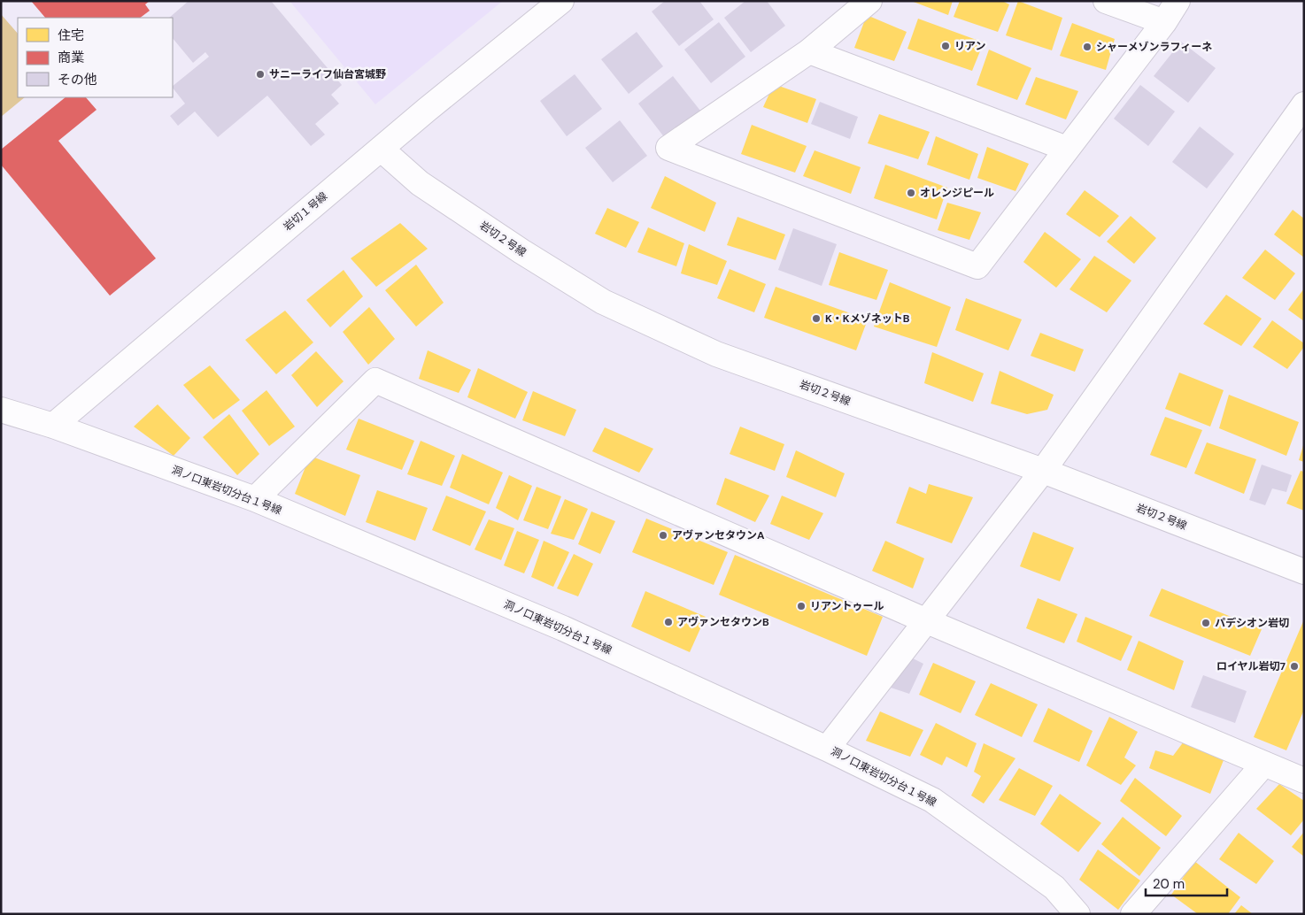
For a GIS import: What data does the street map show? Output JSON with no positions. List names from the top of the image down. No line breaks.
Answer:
{"streets":{"street":["岩切１号線","岩切２号線","洞ノ口東岩切分台１号線"]},"crossings":[["岩切１号線","岩切２号線"],["岩切１号線","洞ノ口東岩切分台１号線"]],"places":["リアン","シャーメゾンラフィーネ","サニーライフ仙台宮城野","オレンジピール","K・KメゾネットB","アヴァンセタウンA","リアントゥール","アヴァンセタウンB","パデシオン岩切","ロイヤル岩切7"],"legend":["住宅","商業","その他"],"scale_bar":"20 m"}
